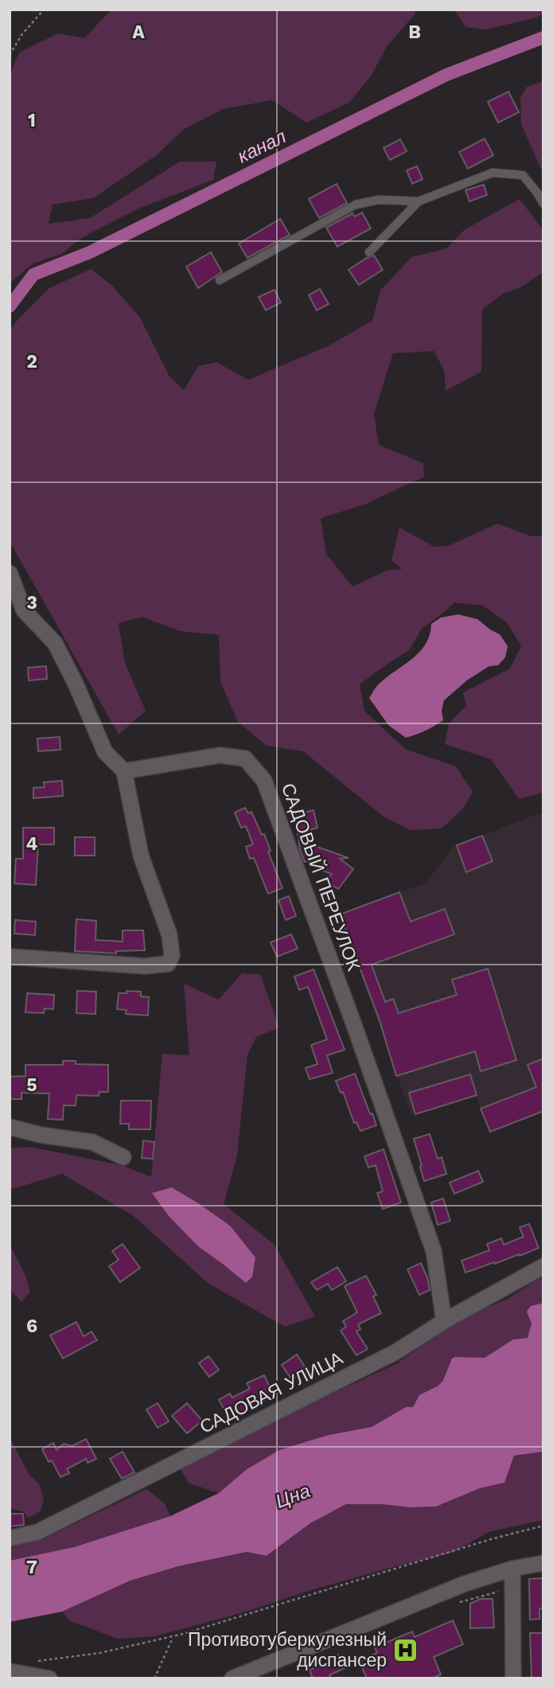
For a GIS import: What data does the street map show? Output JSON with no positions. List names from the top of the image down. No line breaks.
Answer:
{"streets":{"street":["САДОВЫЙ ПЕРЕУЛОК","САДОВАЯ УЛИЦА"]},"crossings":[["САДОВЫЙ ПЕРЕУЛОК","САДОВАЯ УЛИЦА"]],"water":["канал","Цна"],"places":{"hospital":["Противотуберкулезный диспансер"]},"grid":{"columns":["A","B"],"rows":["1","2","3","4","5","6","7"]}}
